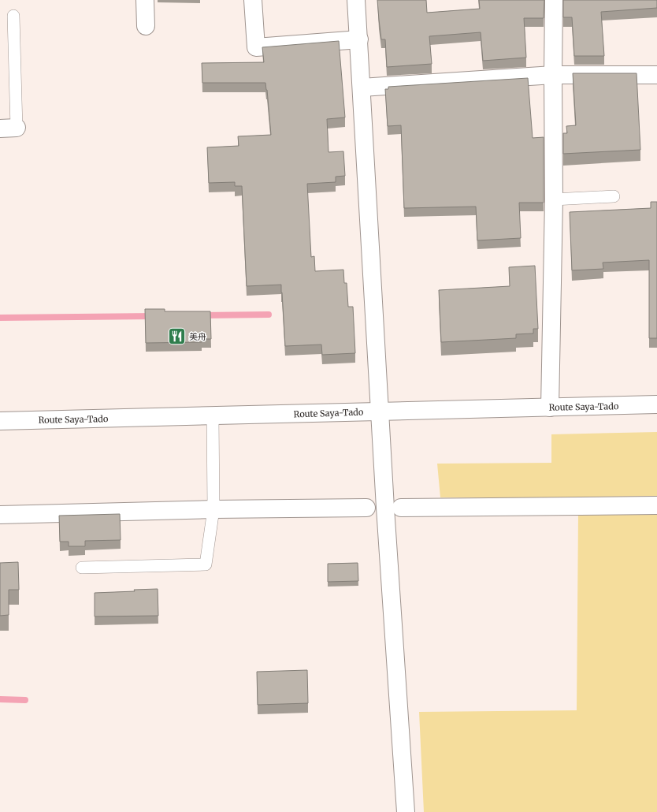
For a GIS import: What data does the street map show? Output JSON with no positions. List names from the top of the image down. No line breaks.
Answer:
{"streets":{"street":["Route Saya-Tado"]},"places":{"restaurant":["美舟"]}}
